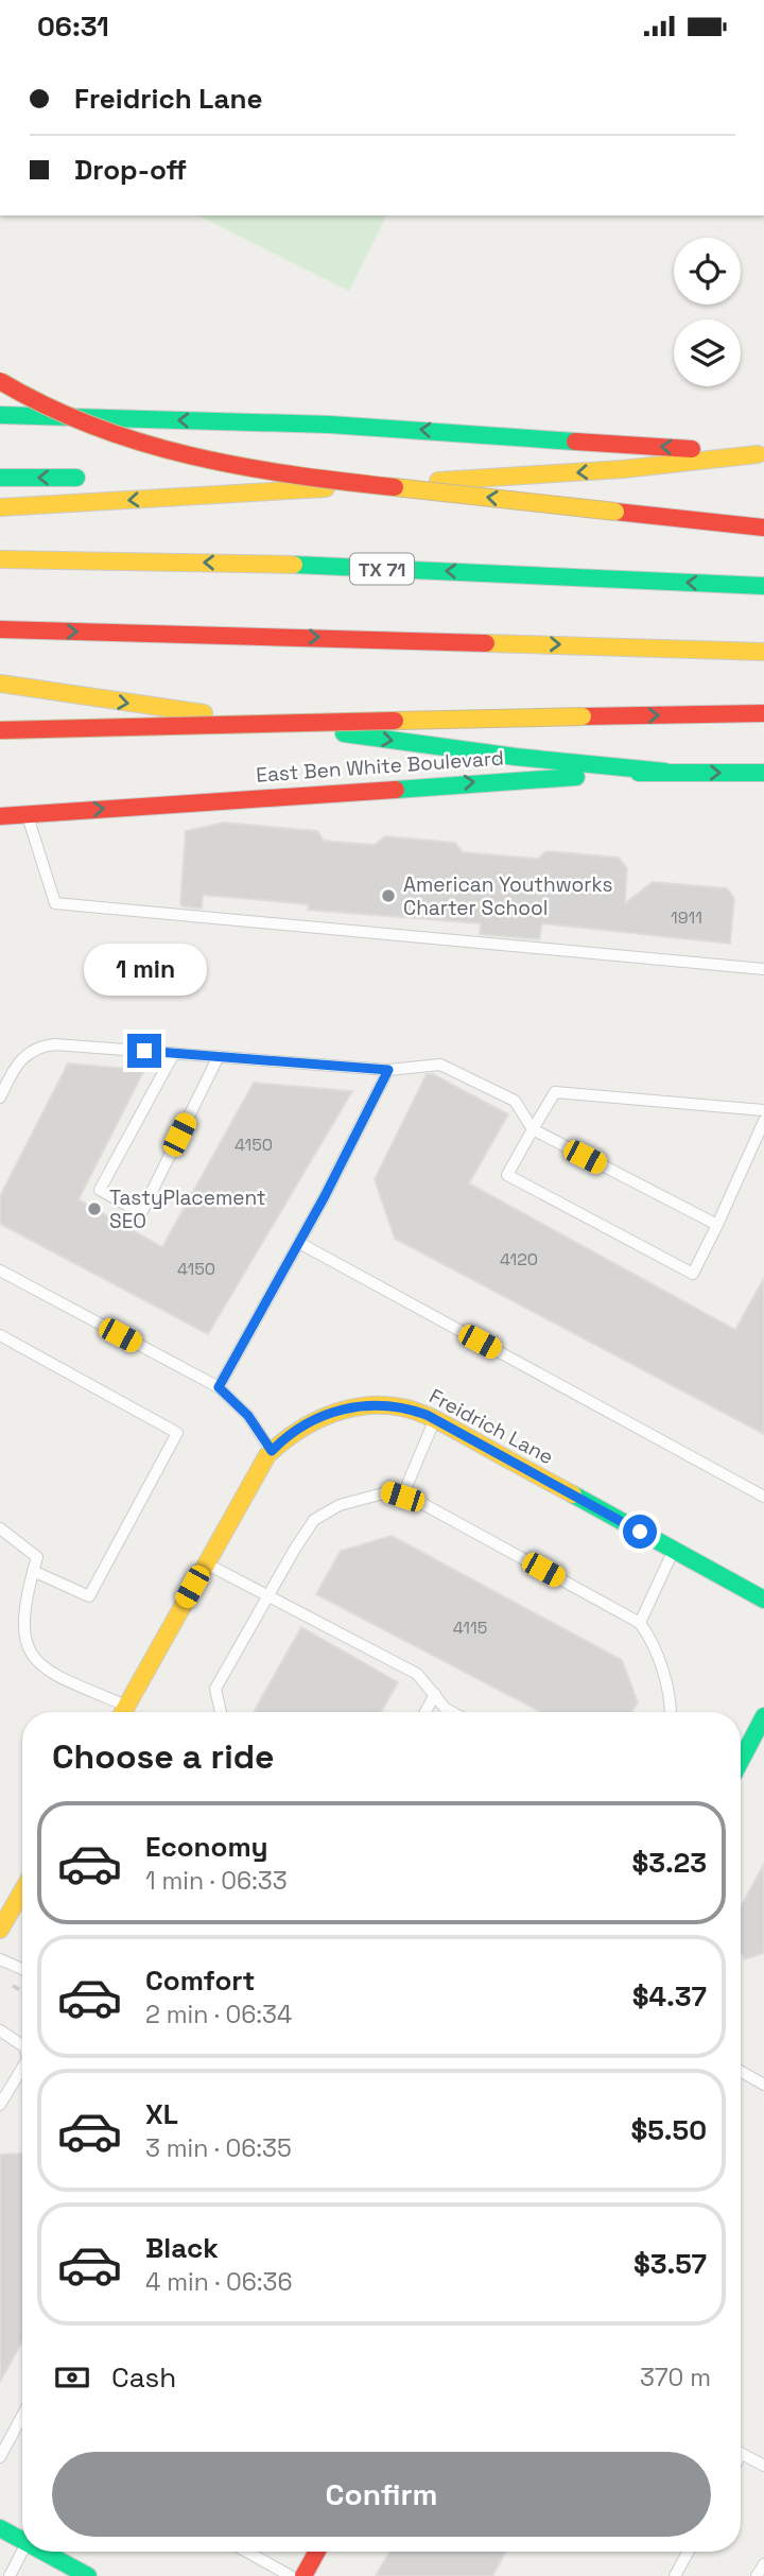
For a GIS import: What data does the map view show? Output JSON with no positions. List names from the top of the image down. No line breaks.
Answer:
{"streets":{"main road":["TX 71","East Ben White Boulevard","Freidrich Lane"]},"places":["American Youthworks Charter School","TastyPlacement SEO"],"house_numbers":["1911","4150","4120","4150","4115"],"page":{"status":"06:31","banner":["Freidrich Lane","Drop-off"],"bubble":"1 min","heading":"Choose a ride","list":[{"name":"Economy","note":"1 min · 06:33","value":"$3.23"},{"name":"Comfort","note":"2 min · 06:34","value":"$4.37"},{"name":"XL","note":"3 min · 06:35","value":"$5.50"},{"name":"Black","note":"4 min · 06:36","value":"$3.57"}],"pay":["Cash","370 m"],"buttons":"Confirm"}}
